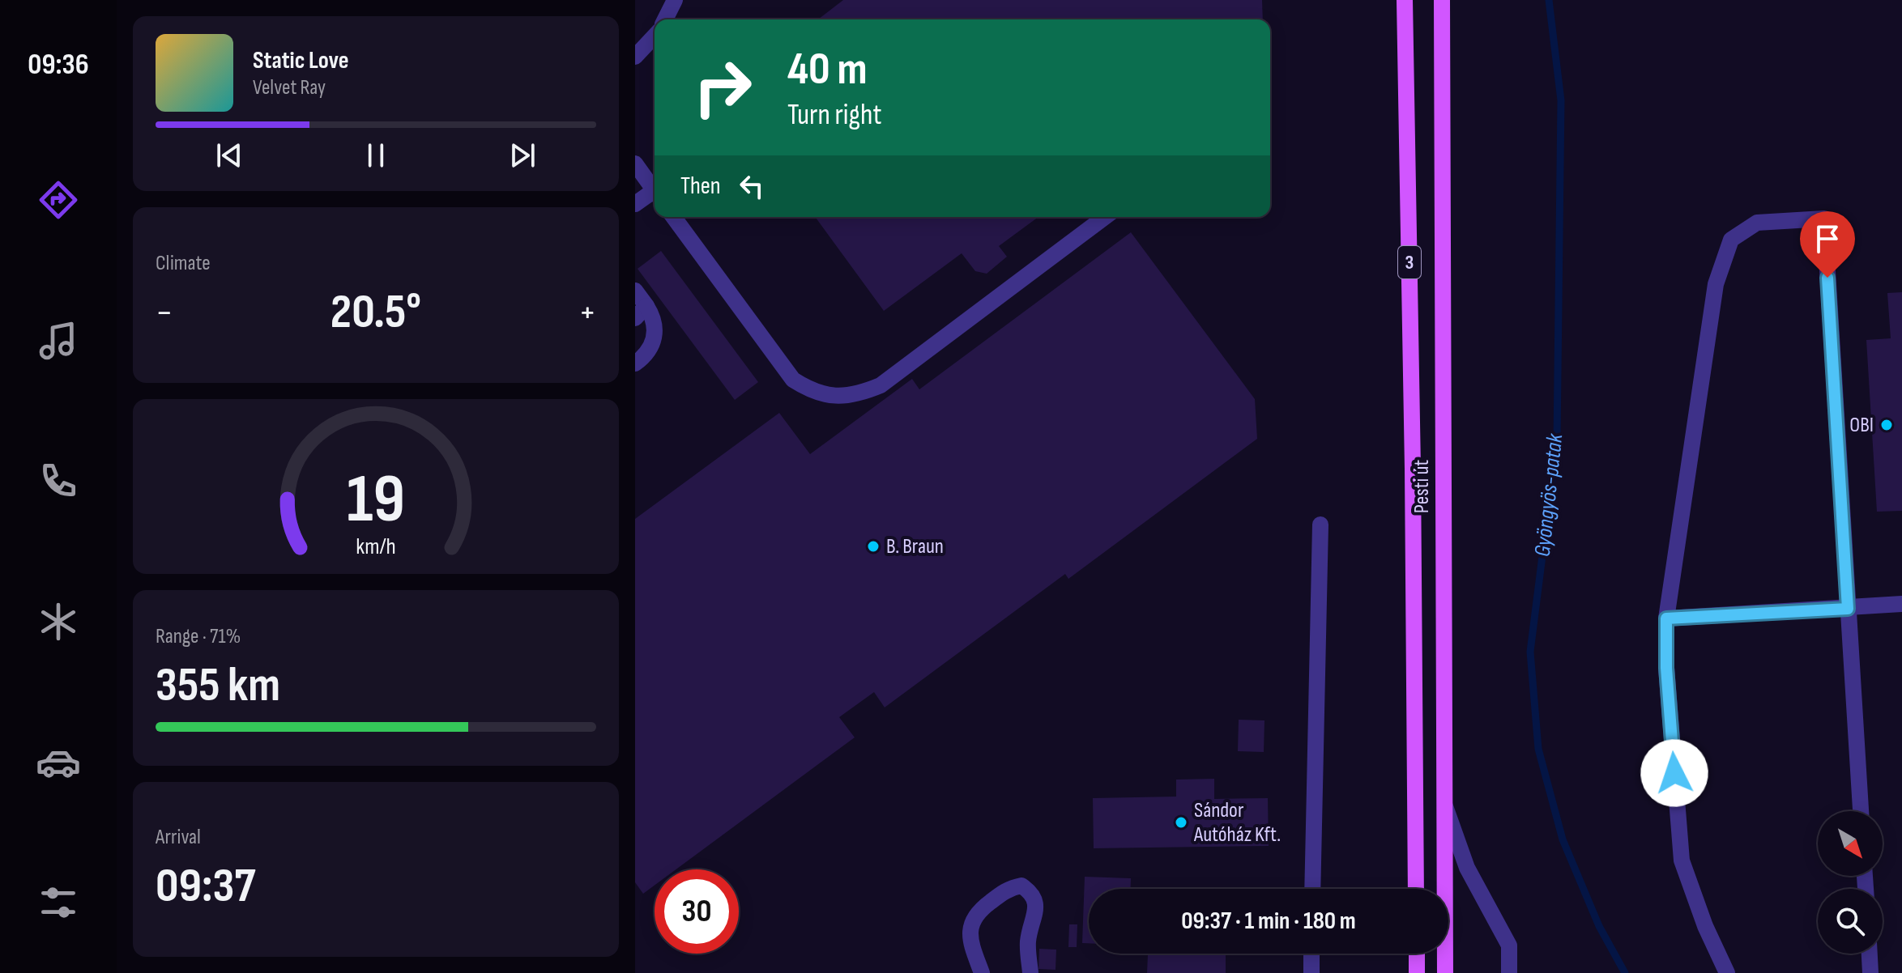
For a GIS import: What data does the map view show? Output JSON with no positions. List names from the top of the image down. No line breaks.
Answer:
{"streets":{"main road":["3","Pesti út"]},"water":["Gyöngyös-patak"],"places":["OBI","B. Braun","Sándor Autóház Kft."],"north":"bottom right","page":{"tabs":"09:36","turn":["40 m","Turn right"],"song":["Static Love","Velvet Ray"],"then":"Then","tile":["Climate",["Range · 71%","355 km"],["Arrival","09:37"]],"heat":["−","20.5°","+"],"limit":"30","trip":"09:37 · 1 min · 180 m","gauge":["19","km/h"]}}
